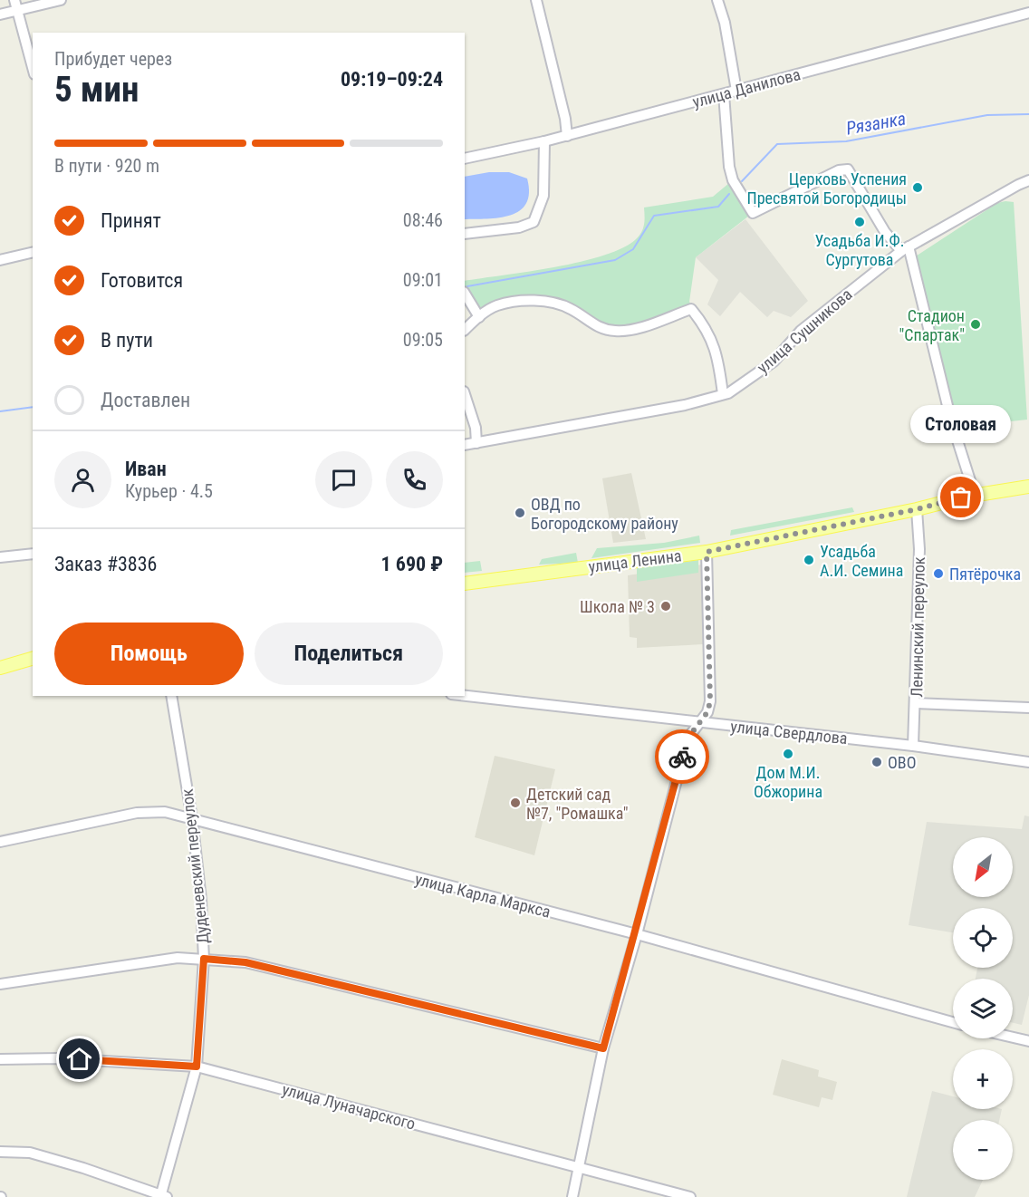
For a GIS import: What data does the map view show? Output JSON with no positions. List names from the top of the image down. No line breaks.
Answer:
{"streets":{"main road":["улица Ленина"],"street":["улица Данилова","улица Сушникова","Ленинский переулок","улица Свердлова","Дуденевский переулок","улица Карла Маркса","улица Луначарского"]},"crossings":[["улица Ленина","Ленинский переулок"],["Ленинский переулок","улица Свердлова"],["Дуденевский переулок","улица Карла Маркса"],["Дуденевский переулок","улица Луначарского"]],"water":["Рязанка"],"places":["Церковь Успения Пресвятой Богородицы","Усадьба И.Ф. Сургутова","Стадион \"Спартак\"","Столовая","ОВД по Богородскому району","Усадьба А.И. Семина","Пятёрочка","Школа № 3","Дом М.И. Обжорина","ОВО","Детский сад №7, \"Ромашка\""],"north":"bottom left","page":{"heading":["5 мин","Прибудет через","09:19–09:24"],"panel":["Иван","Курьер · 4.5","Заказ #3836","1 690 ₽"],"bar":"В пути · 920 m","list":[["Принят","08:46"],["Готовится","09:01"],["В пути","09:05"],"Доставлен"],"bubble":"Столовая","buttons":["Помощь","Поделиться"],"map_buttons":["+","−"]}}
